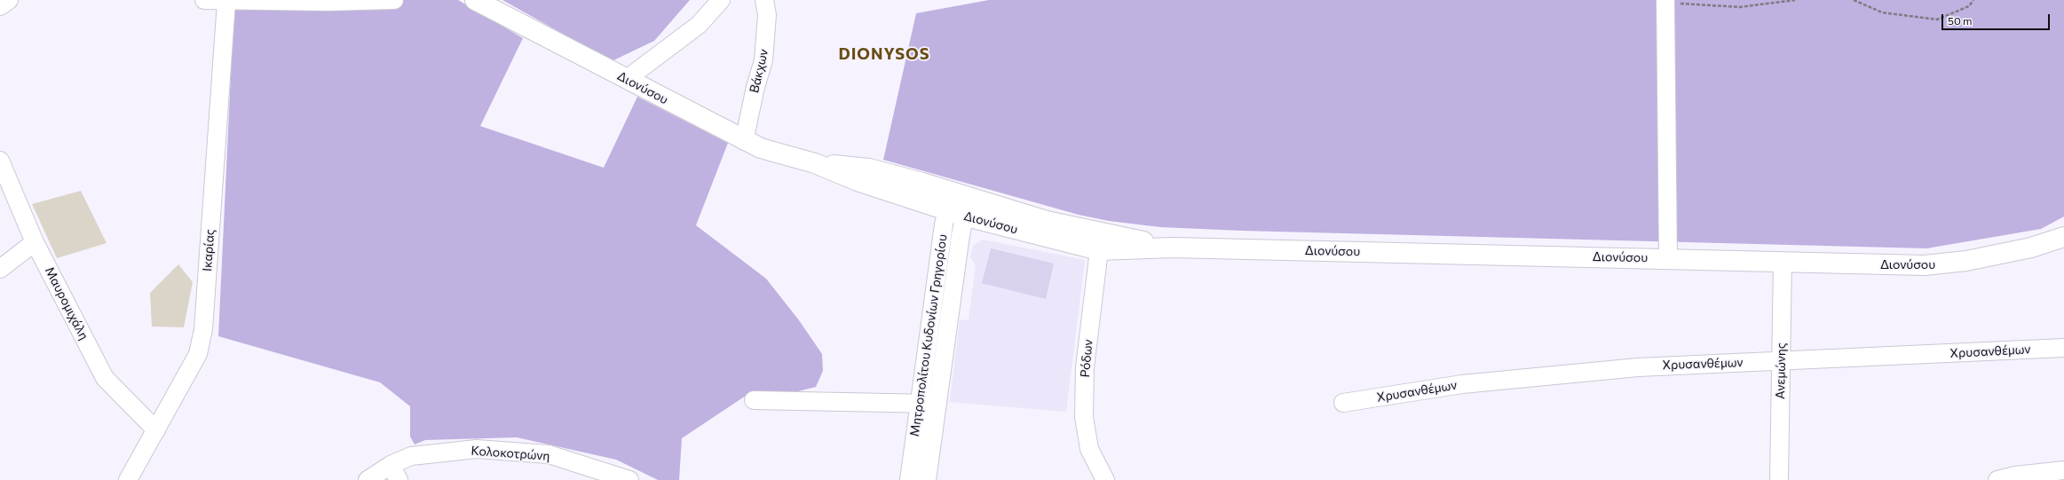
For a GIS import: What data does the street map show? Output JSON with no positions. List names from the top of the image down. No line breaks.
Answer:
{"streets":{"main road":["Διονύσου"],"street":["Βάκχων","Ικαρίας","Μαυρομιχάλη","Μητροπολίτου Κυδονίων Γρηγορίου","Χρυσανθέμων","Ρόδων","Ανεμώνης","Κολοκοτρώνη"]},"crossings":[["Βάκχων","Διονύσου"],["Διονύσου","Μητροπολίτου Κυδονίων Γρηγορίου"],["Διονύσου","Ρόδων"],["Διονύσου","Ανεμώνης"],["Ικαρίας","Μαυρομιχάλη"],["Χρυσανθέμων","Ανεμώνης"]],"districts":["DIONYSOS"],"scale_bar":"50 m"}
